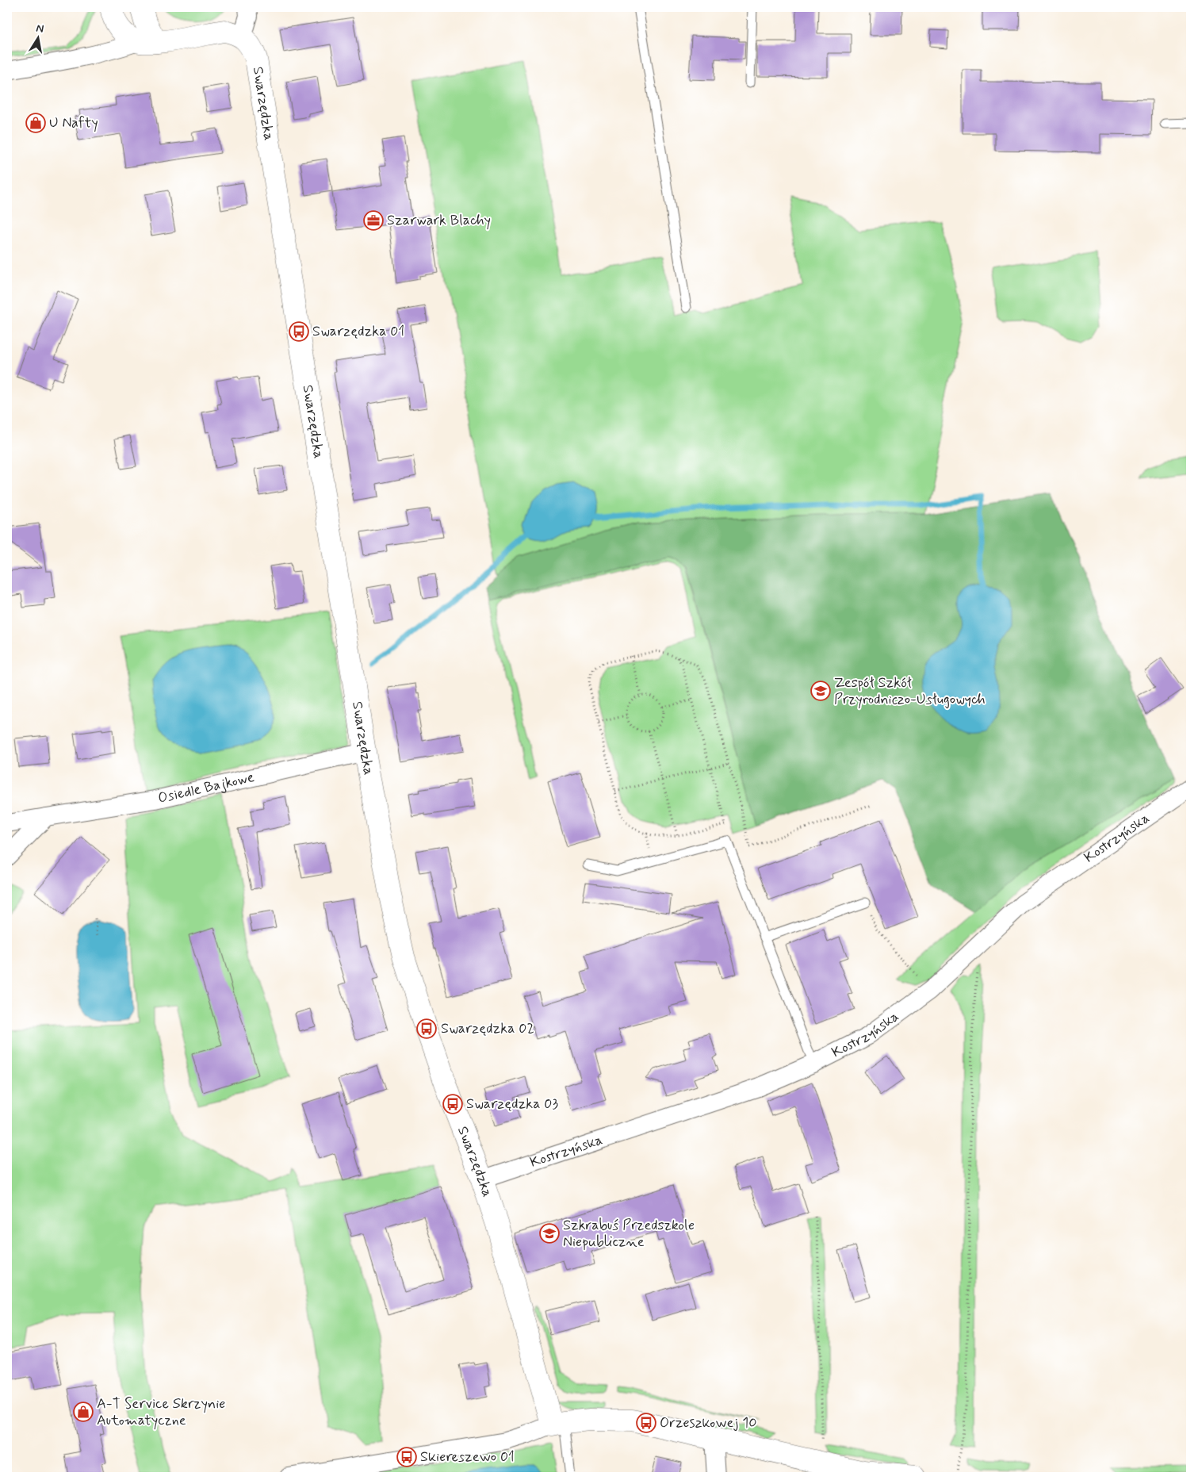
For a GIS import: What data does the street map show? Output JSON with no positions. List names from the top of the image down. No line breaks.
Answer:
{"streets":{"street":["Swarzędzka","Osiedle Bajkowe","Kostrzyńska"]},"crossings":[["Swarzędzka","Osiedle Bajkowe"],["Swarzędzka","Kostrzyńska"]],"places":{"shop":["U Nafty","A-T Service Skrzynie Automatyczne"],"office":["Szarwark Blachy"],"bus stop":["Swarzędzka 01","Swarzędzka 02","Swarzędzka 03","Orzeszkowej 10","Skiereszewo 01"],"school or university":["Zespół Szkół Przyrodniczo-Usługowych","Szkrabuś Przedszkole Niepubliczne"]},"north":"top"}
